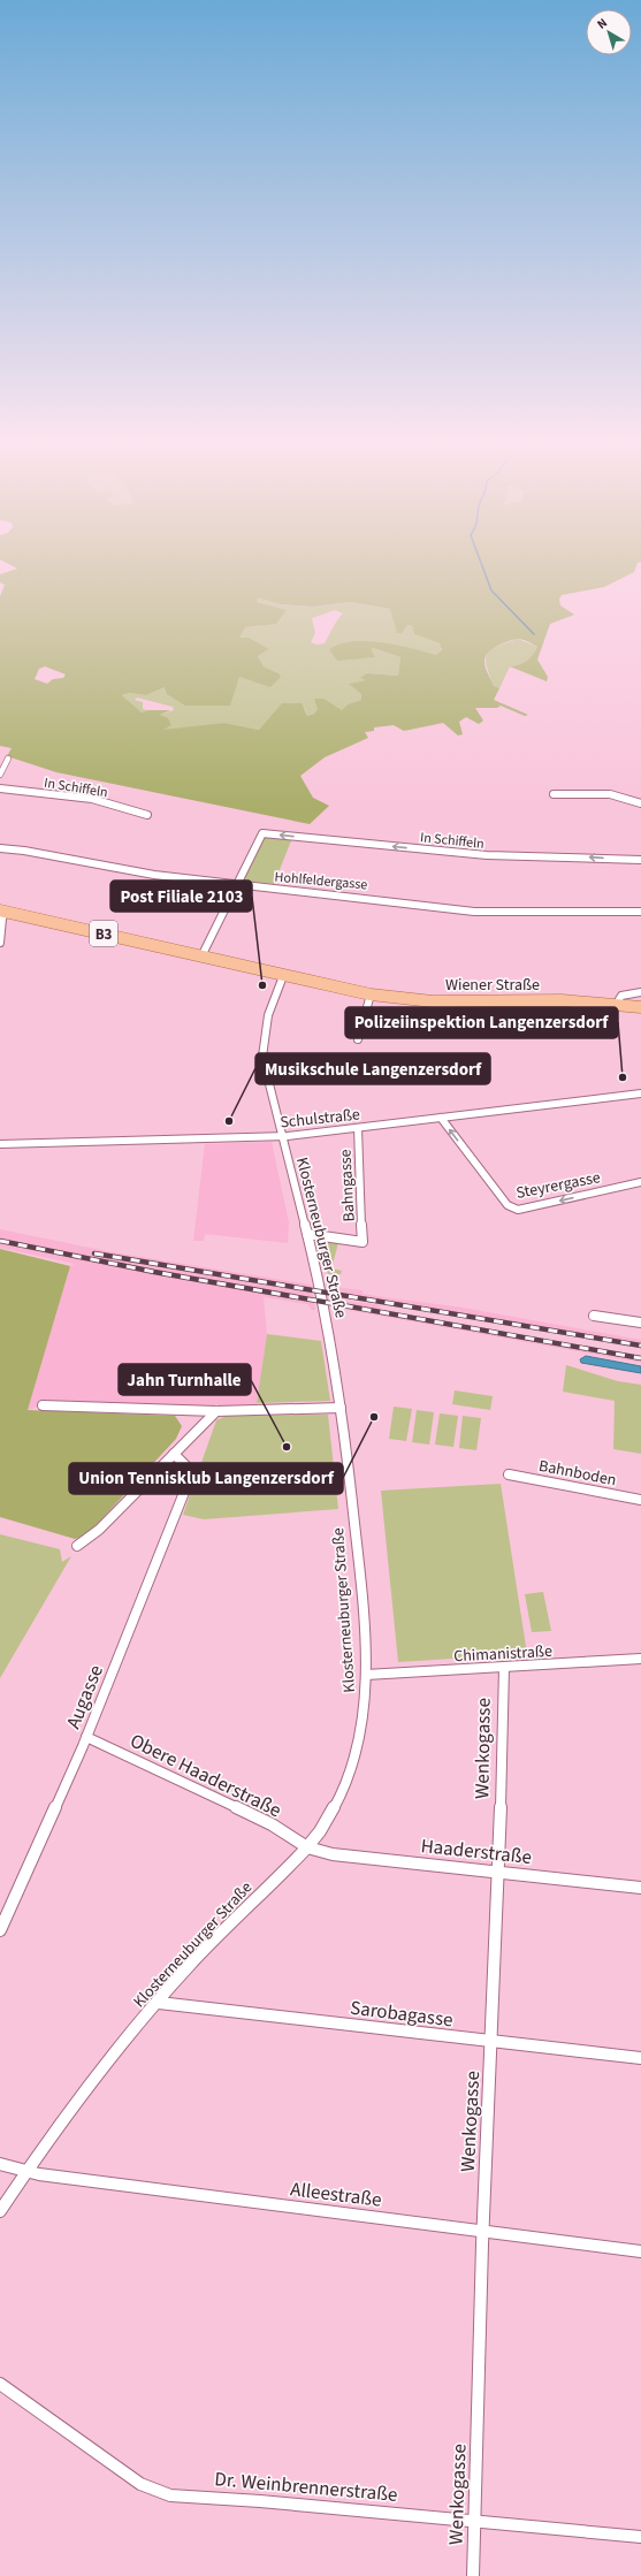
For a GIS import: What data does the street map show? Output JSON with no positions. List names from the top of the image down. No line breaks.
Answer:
{"streets":{"main road":["B3","Wiener Straße"],"street":["In Schiffeln","Hohlfeldergasse","Schulstraße","Steyrergasse","Bahngasse","Klosterneuburger Straße","Bahnboden","Chimanistraße","Augasse","Wenkogasse","Obere Haaderstraße","Haaderstraße","Sarobagasse","Alleestraße","Dr. Weinbrennerstraße"]},"crossings":[["In Schiffeln","Hohlfeldergasse"],["B3","Wiener Straße"],["B3","Klosterneuburger Straße"],["Schulstraße","Steyrergasse"],["Schulstraße","Bahngasse"],["Schulstraße","Klosterneuburger Straße"],["Bahngasse","Klosterneuburger Straße"],["Klosterneuburger Straße","Chimanistraße"],["Klosterneuburger Straße","Obere Haaderstraße"],["Klosterneuburger Straße","Haaderstraße"],["Klosterneuburger Straße","Sarobagasse"],["Klosterneuburger Straße","Alleestraße"],["Chimanistraße","Wenkogasse"],["Augasse","Obere Haaderstraße"],["Wenkogasse","Haaderstraße"],["Wenkogasse","Sarobagasse"],["Wenkogasse","Alleestraße"],["Wenkogasse","Dr. Weinbrennerstraße"],["Obere Haaderstraße","Haaderstraße"]],"one_way":["In Schiffeln","Steyrergasse"],"places":["Post Filiale 2103","Polizeiinspektion Langenzersdorf","Musikschule Langenzersdorf","Union Tennisklub Langenzersdorf","Jahn Turnhalle"],"north":"top left"}
